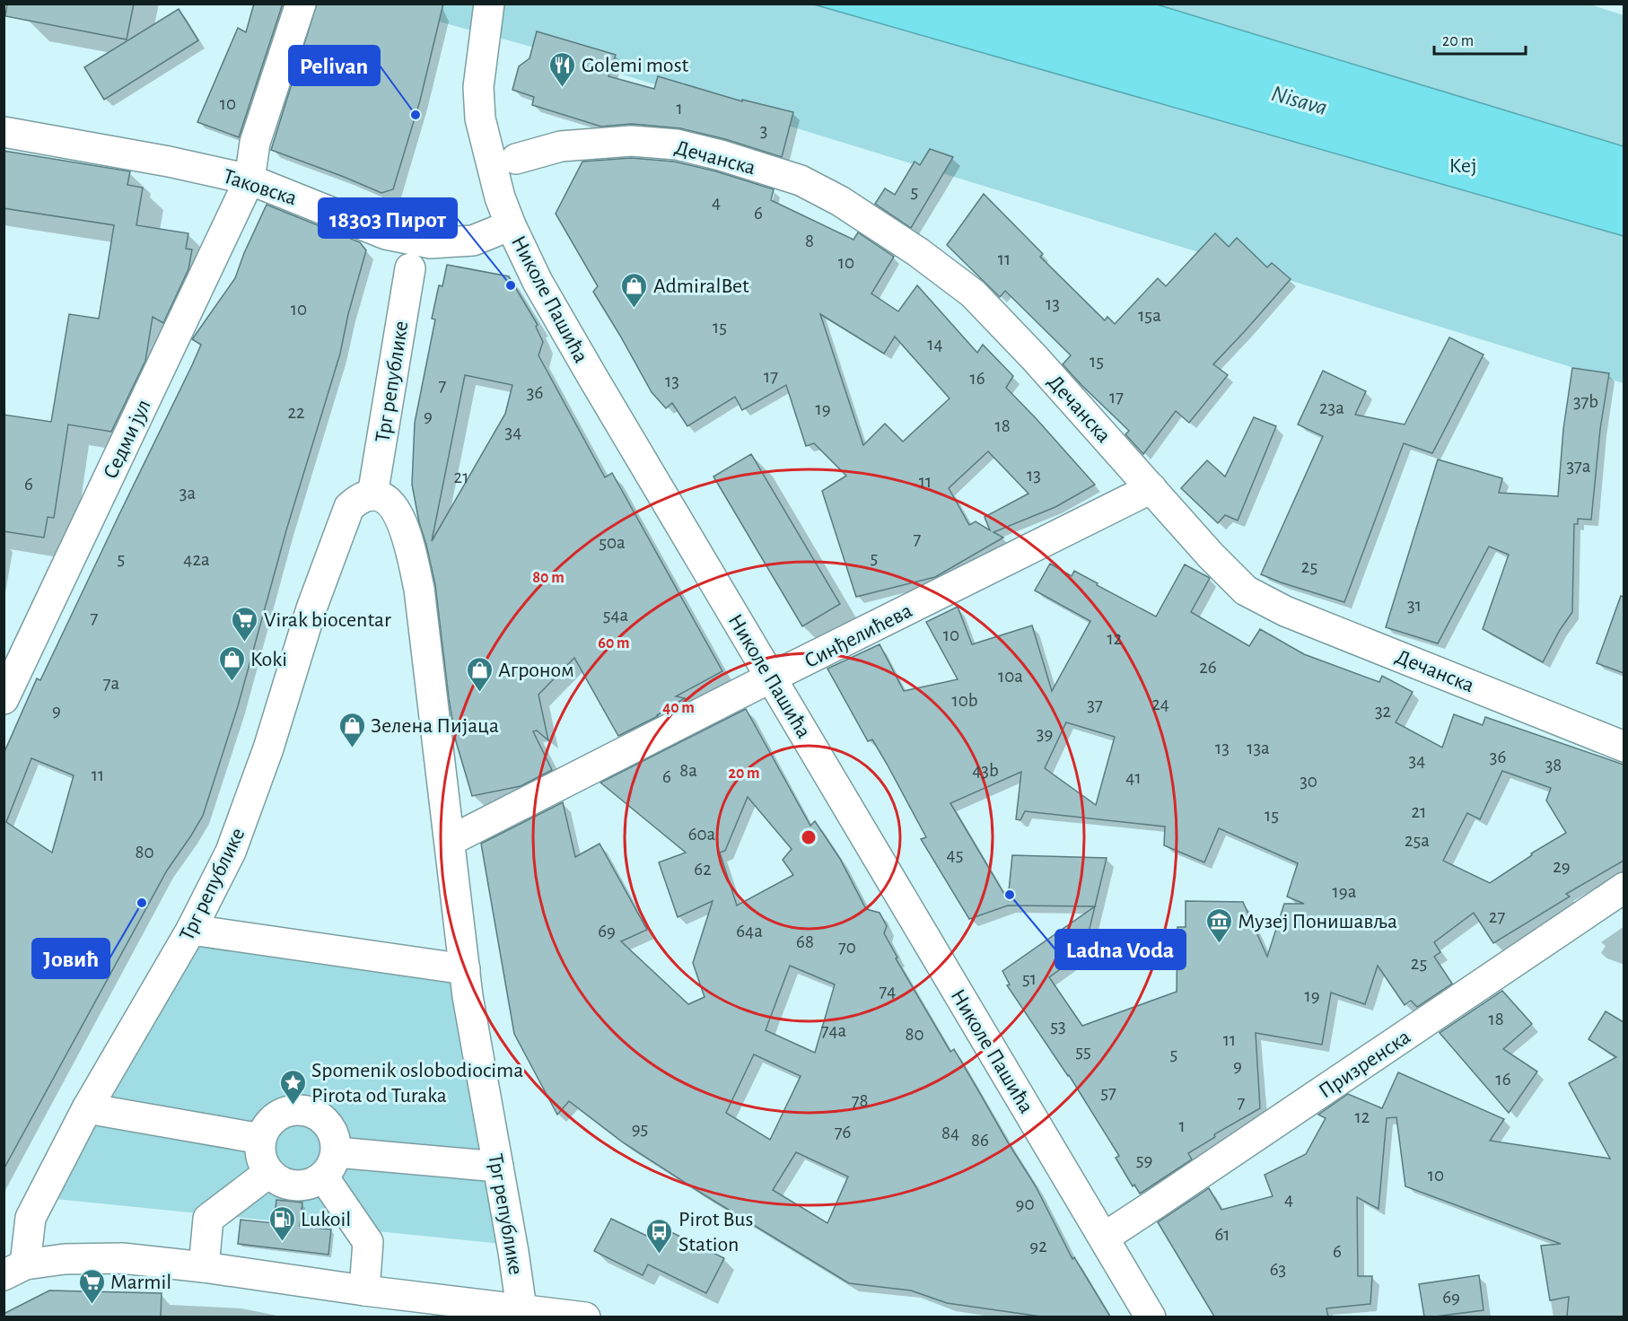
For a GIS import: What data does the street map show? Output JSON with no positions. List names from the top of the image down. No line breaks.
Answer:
{"streets":{"street":["Дечанска","Таковска","Николе Пашића","Трг републике","Седми јул","Синђелићева","Призренска"]},"crossings":[["Дечанска","Синђелићева"],["Таковска","Николе Пашића"],["Таковска","Седми јул"],["Николе Пашића","Синђелићева"],["Николе Пашића","Призренска"],["Трг републике","Синђелићева"]],"water":["Nisava"],"parks":["Кеј"],"places":{"restaurant":["Golemi most"],"other":["Pelivan","18303 Пирот","Ladna Voda","Јовић"],"shop":["AdmiralBet","Koki","Агроном","Зелена Пијаца"],"supermarket":["Virak biocentar","Marmil"],"museum":["Музеј Понишавља"],"place":["Spomenik oslobodiocima Pirota od Turaka"],"fuel station":["Lukoil"],"bus stop":["Pirot Bus Station"]},"house_numbers":["10","1","3","5","4","6","8","11","10","13","10","15a","15","14","15","17","16","13","7","36","17","37b","23a","19","22","9","18","34","37a","13","21","11","6","3a","7","50a","5","5","42a","25","31","54a","7","10","12","26","10a","7a","10b","24","37","9","32","39","13","13a","36","34","38","8a","43b","11","6","41","30","21","15","60a","25a","80","45","29","62","19a","27","69","64a","68","70","25","51","74","19","18","53","74a","80","11","55","5","9","16","57","78","7","12","1","95","76","84","86","59","10","4","90","61","92","6","63","69"],"scale_bar":"20 m","rings":["80 m","60 m","40 m","20 m"]}
